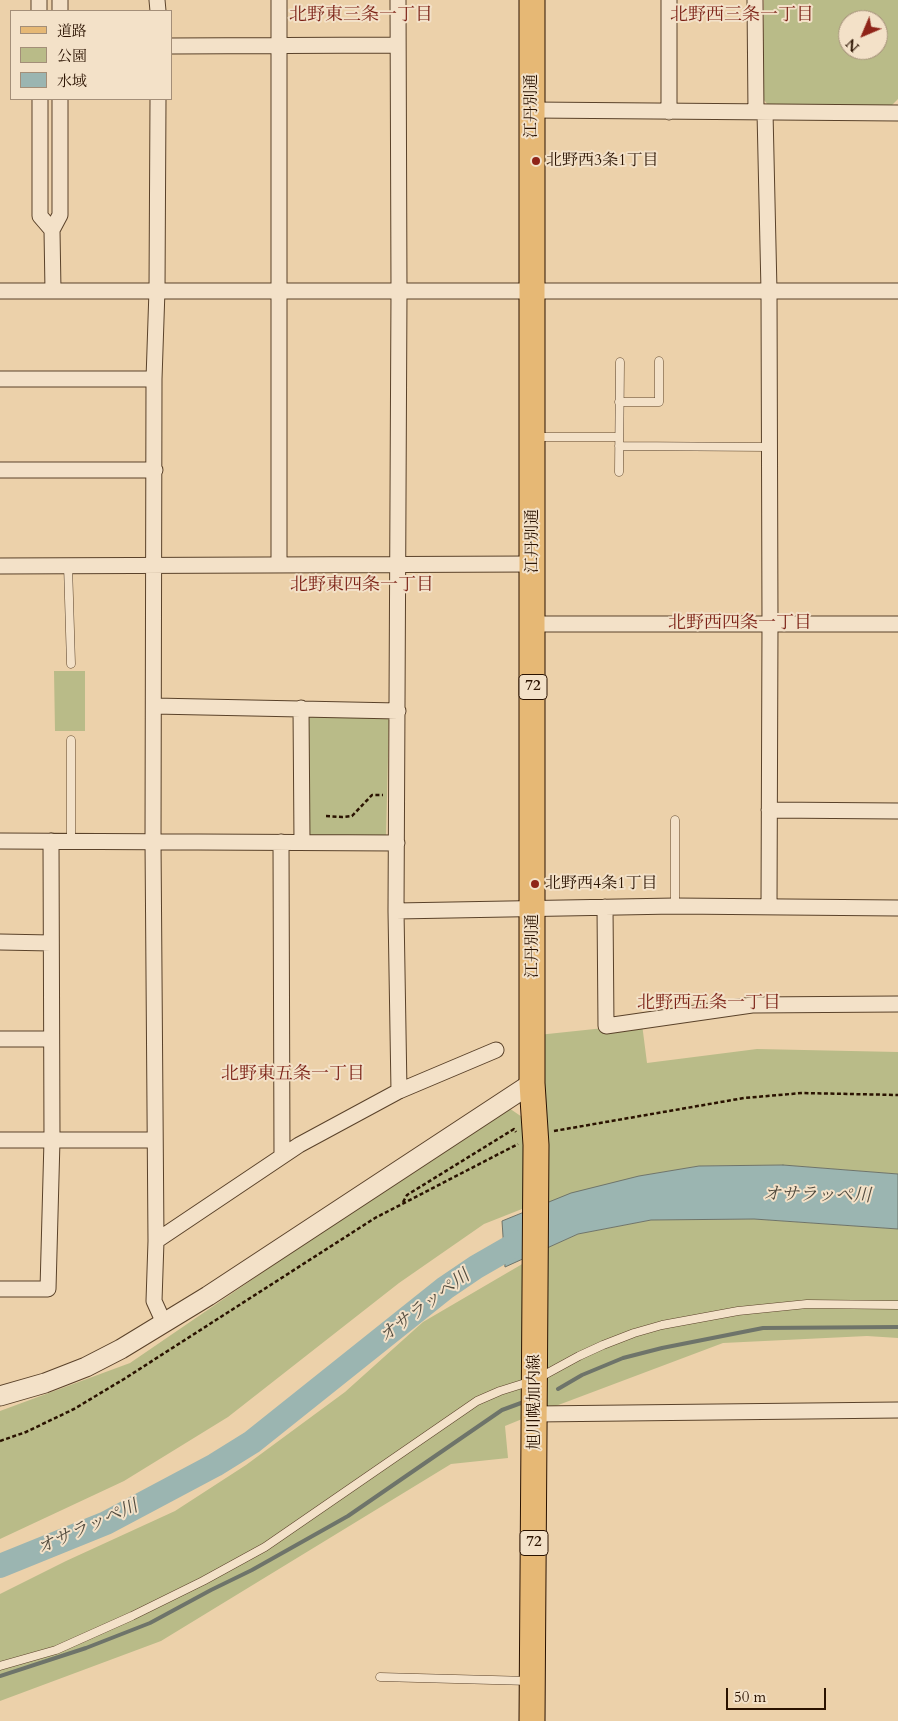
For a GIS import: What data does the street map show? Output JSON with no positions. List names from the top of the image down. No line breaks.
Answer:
{"streets":{"main road":["江丹別通","72","旭川幌加内線"]},"crossings":[["江丹別通","旭川幌加内線"]],"districts":["北野東三条一丁目","北野西三条一丁目","北野東四条一丁目","北野西四条一丁目","北野西五条一丁目","北野東五条一丁目"],"water":["オサラッペ川"],"places":["北野西3条1丁目","北野西4条1丁目"],"legend":["道路","公園","水域"],"scale_bar":"50 m","north":"bottom left"}
